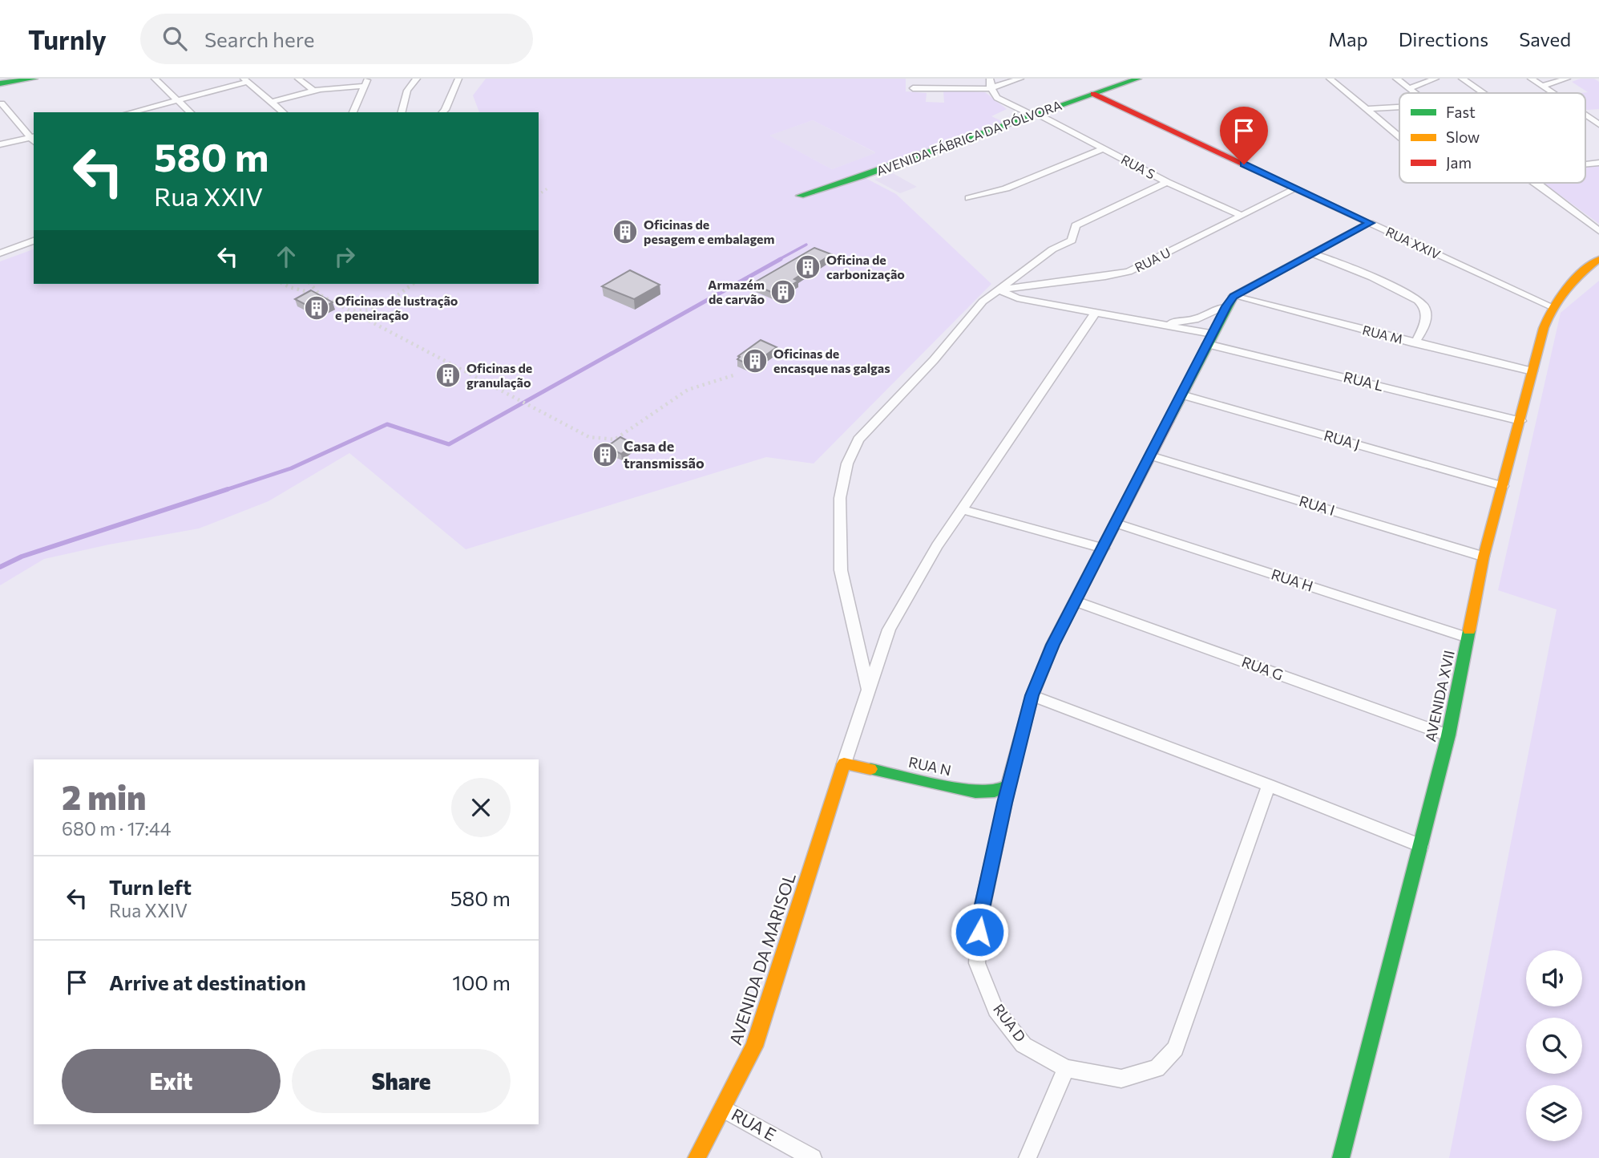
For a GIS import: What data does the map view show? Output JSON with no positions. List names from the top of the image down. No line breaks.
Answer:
{"streets":{"street":["AVENIDA FÁBRICA DA PÓLVORA","RUA S","RUA XXIV","RUA U","RUA M","RUA L","RUA J","RUA I","RUA H","RUA G","AVENIDA XVII","RUA N","AVENIDA DA MARISOL","RUA D","RUA E"]},"crossings":[["AVENIDA FÁBRICA DA PÓLVORA","RUA S"],["AVENIDA FÁBRICA DA PÓLVORA","RUA XXIV"],["RUA S","RUA U"],["RUA XXIV","RUA U"],["RUA XXIV","AVENIDA XVII"],["RUA M","AVENIDA XVII"],["RUA M","RUA D"],["RUA L","AVENIDA XVII"],["RUA L","RUA D"],["RUA J","AVENIDA XVII"],["RUA J","RUA D"],["RUA I","AVENIDA XVII"],["RUA I","RUA D"],["RUA H","AVENIDA XVII"],["RUA H","RUA D"],["RUA G","AVENIDA XVII"],["RUA G","RUA D"],["RUA N","AVENIDA DA MARISOL"],["RUA N","RUA D"],["AVENIDA DA MARISOL","RUA E"]],"places":{"building":["Oficinas de pesagem e embalagem","Oficina de carbonização","Armazém de carvão","Oficinas de lustração e peneiração","Oficinas de encasque nas galgas","Oficinas de granulação","Casa de transmissão"]},"legend":["Fast","Slow","Jam"],"page":{"header":"Turnly","search":"Search here","nav":["Map","Directions","Saved"],"turn":["580 m","Rua XXIV"],"heading":["2 min","680 m · 17:44"],"list":[{"name":"Turn left","note":"Rua XXIV","value":"580 m"},{"name":"Arrive at destination","value":"100 m"}],"buttons":["Exit","Share"]}}
